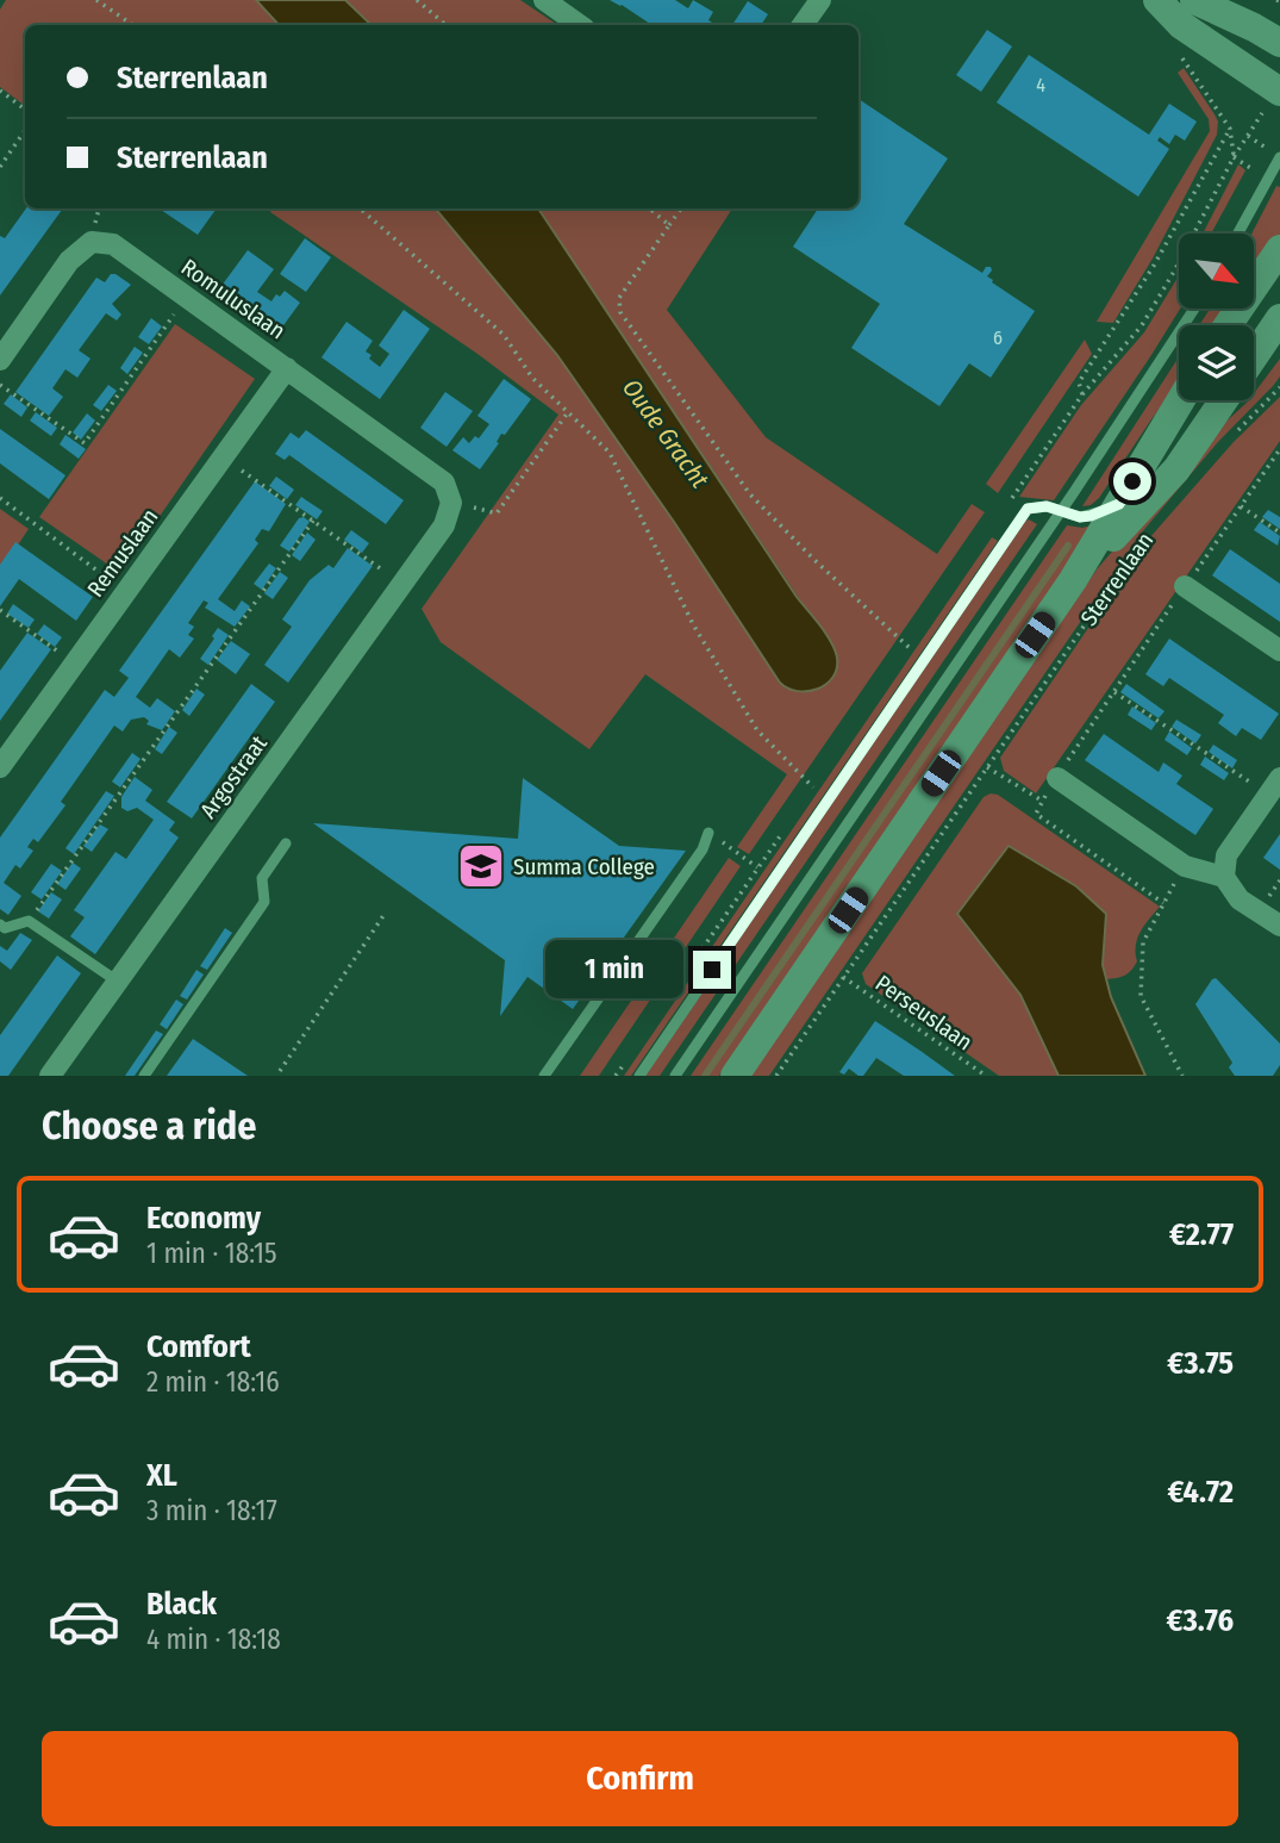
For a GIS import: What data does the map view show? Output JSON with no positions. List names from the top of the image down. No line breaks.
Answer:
{"streets":{"main road":["Sterrenlaan"],"street":["Romuluslaan","Remuslaan","Argostraat"],"path":["Perseuslaan"]},"crossings":[["Romuluslaan","Remuslaan"],["Romuluslaan","Argostraat"],["Sterrenlaan","Perseuslaan"]],"water":["Oude Gracht"],"places":{"school or university":["Summa College"]},"house_numbers":["4","6"],"north":"bottom right","page":{"banner":["Sterrenlaan","Sterrenlaan"],"bubble":"1 min","heading":"Choose a ride","list":[{"name":"Economy","note":"1 min · 18:15","value":"€2.77"},{"name":"Comfort","note":"2 min · 18:16","value":"€3.75"},{"name":"XL","note":"3 min · 18:17","value":"€4.72"},{"name":"Black","note":"4 min · 18:18","value":"€3.76"}],"buttons":"Confirm"}}
